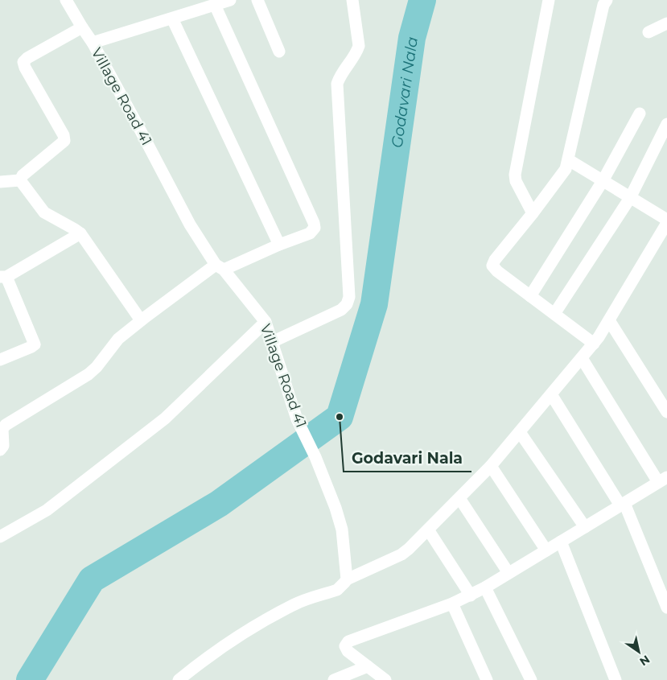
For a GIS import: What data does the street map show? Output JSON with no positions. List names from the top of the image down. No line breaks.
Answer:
{"streets":{"street":["Village Road 41"]},"water":["Godavari Nala"],"places":["Godavari Nala"],"north":"bottom right"}
